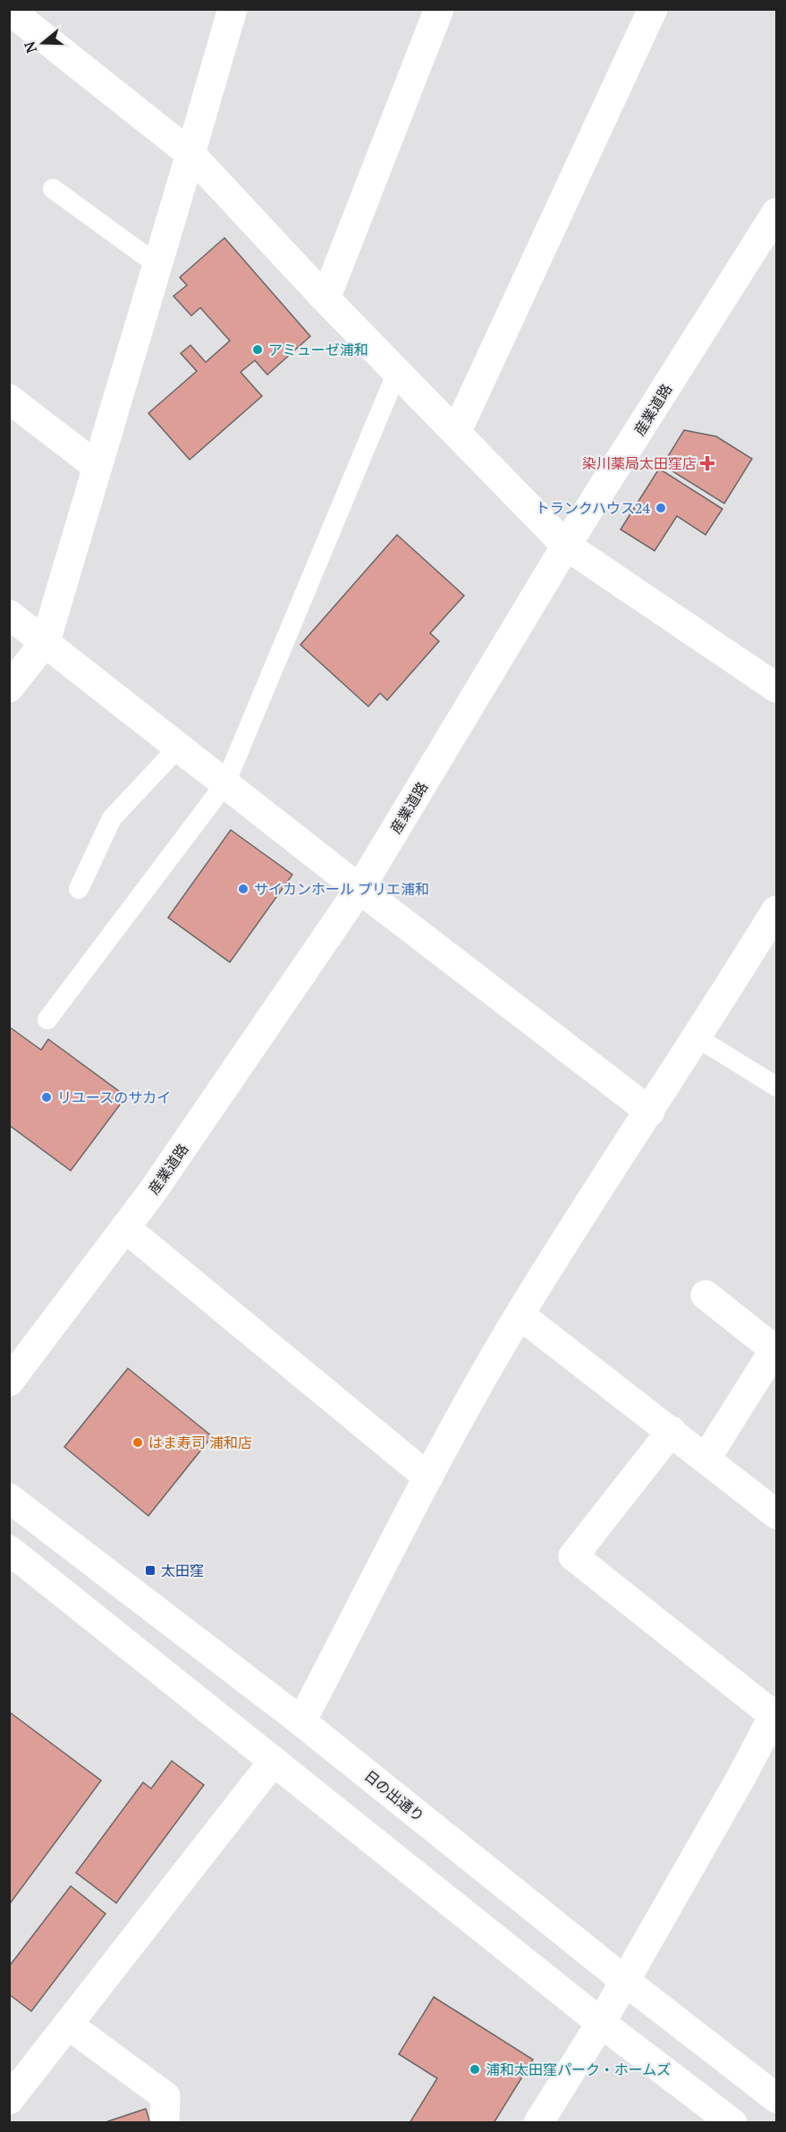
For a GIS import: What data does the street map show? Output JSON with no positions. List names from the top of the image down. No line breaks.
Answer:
{"streets":{"street":["産業道路","日の出通り"]},"places":{"other":["アミューゼ浦和","トランクハウス24","サイカンホール プリエ浦和","リユースのサカイ","はま寿司 浦和店","浦和太田窪パーク・ホームズ"],"health":["染川薬局太田窪店"],"transit":["太田窪"]},"north":"left"}
